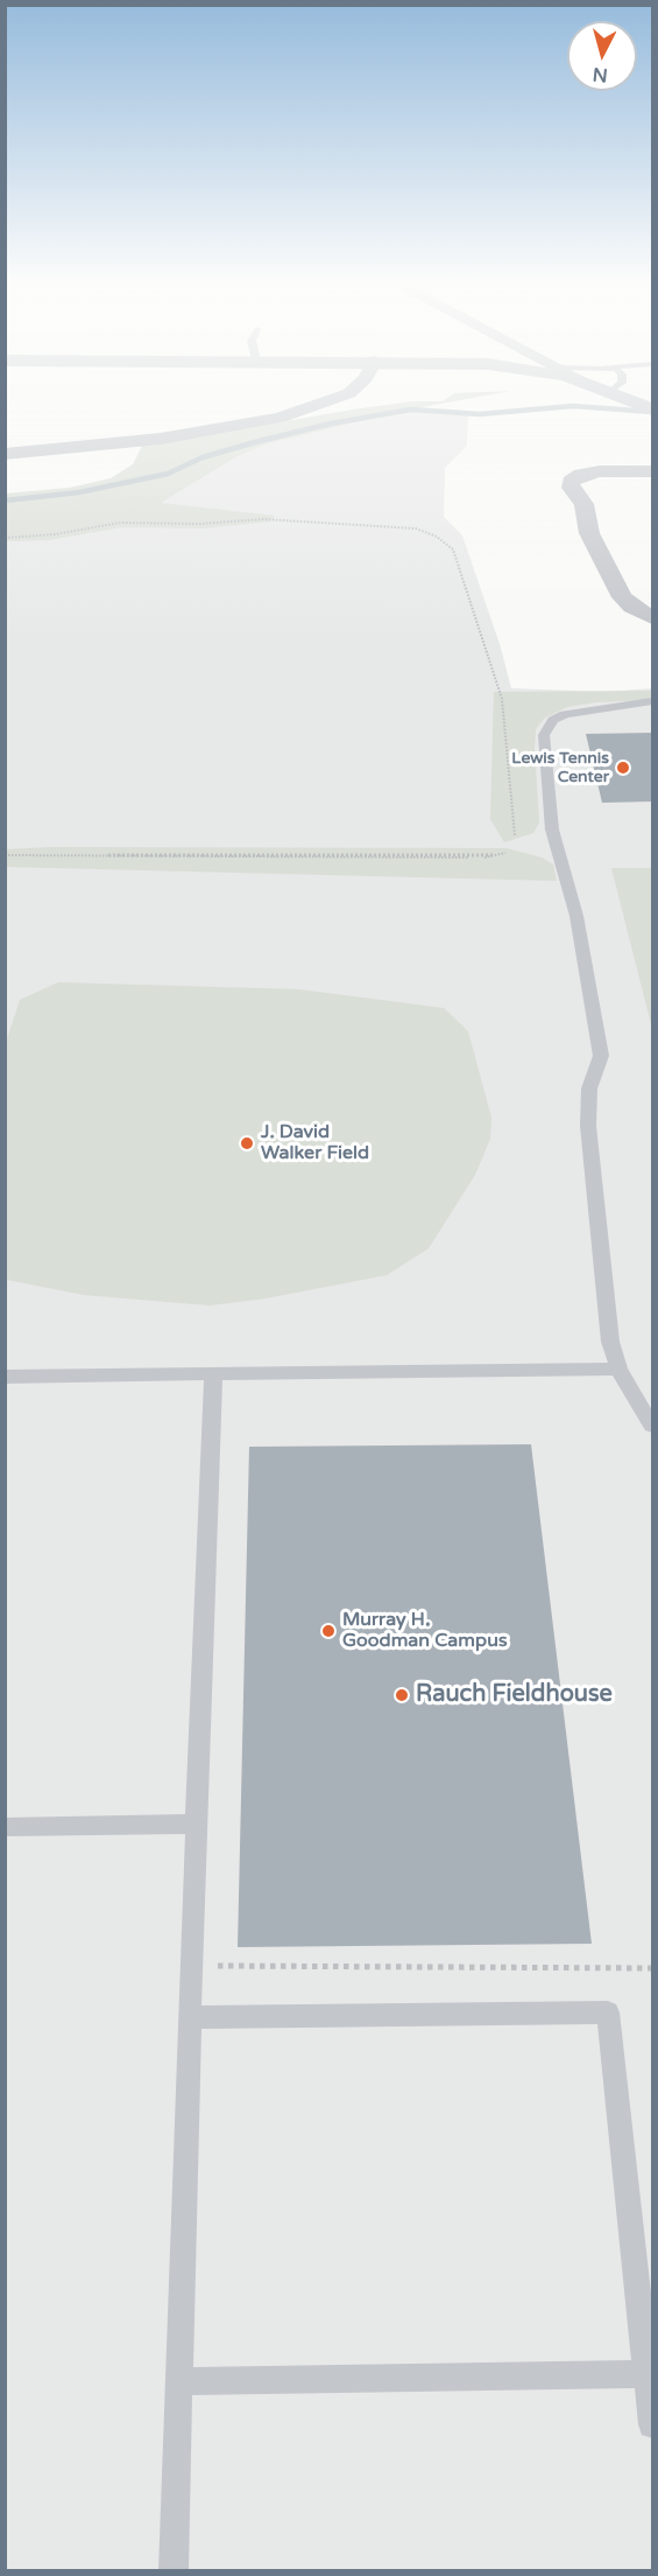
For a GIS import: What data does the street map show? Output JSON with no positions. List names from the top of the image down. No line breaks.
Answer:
{"places":["Lewis Tennis Center","J. David Walker Field","Murray H. Goodman Campus","Rauch Fieldhouse"],"north":"bottom"}
